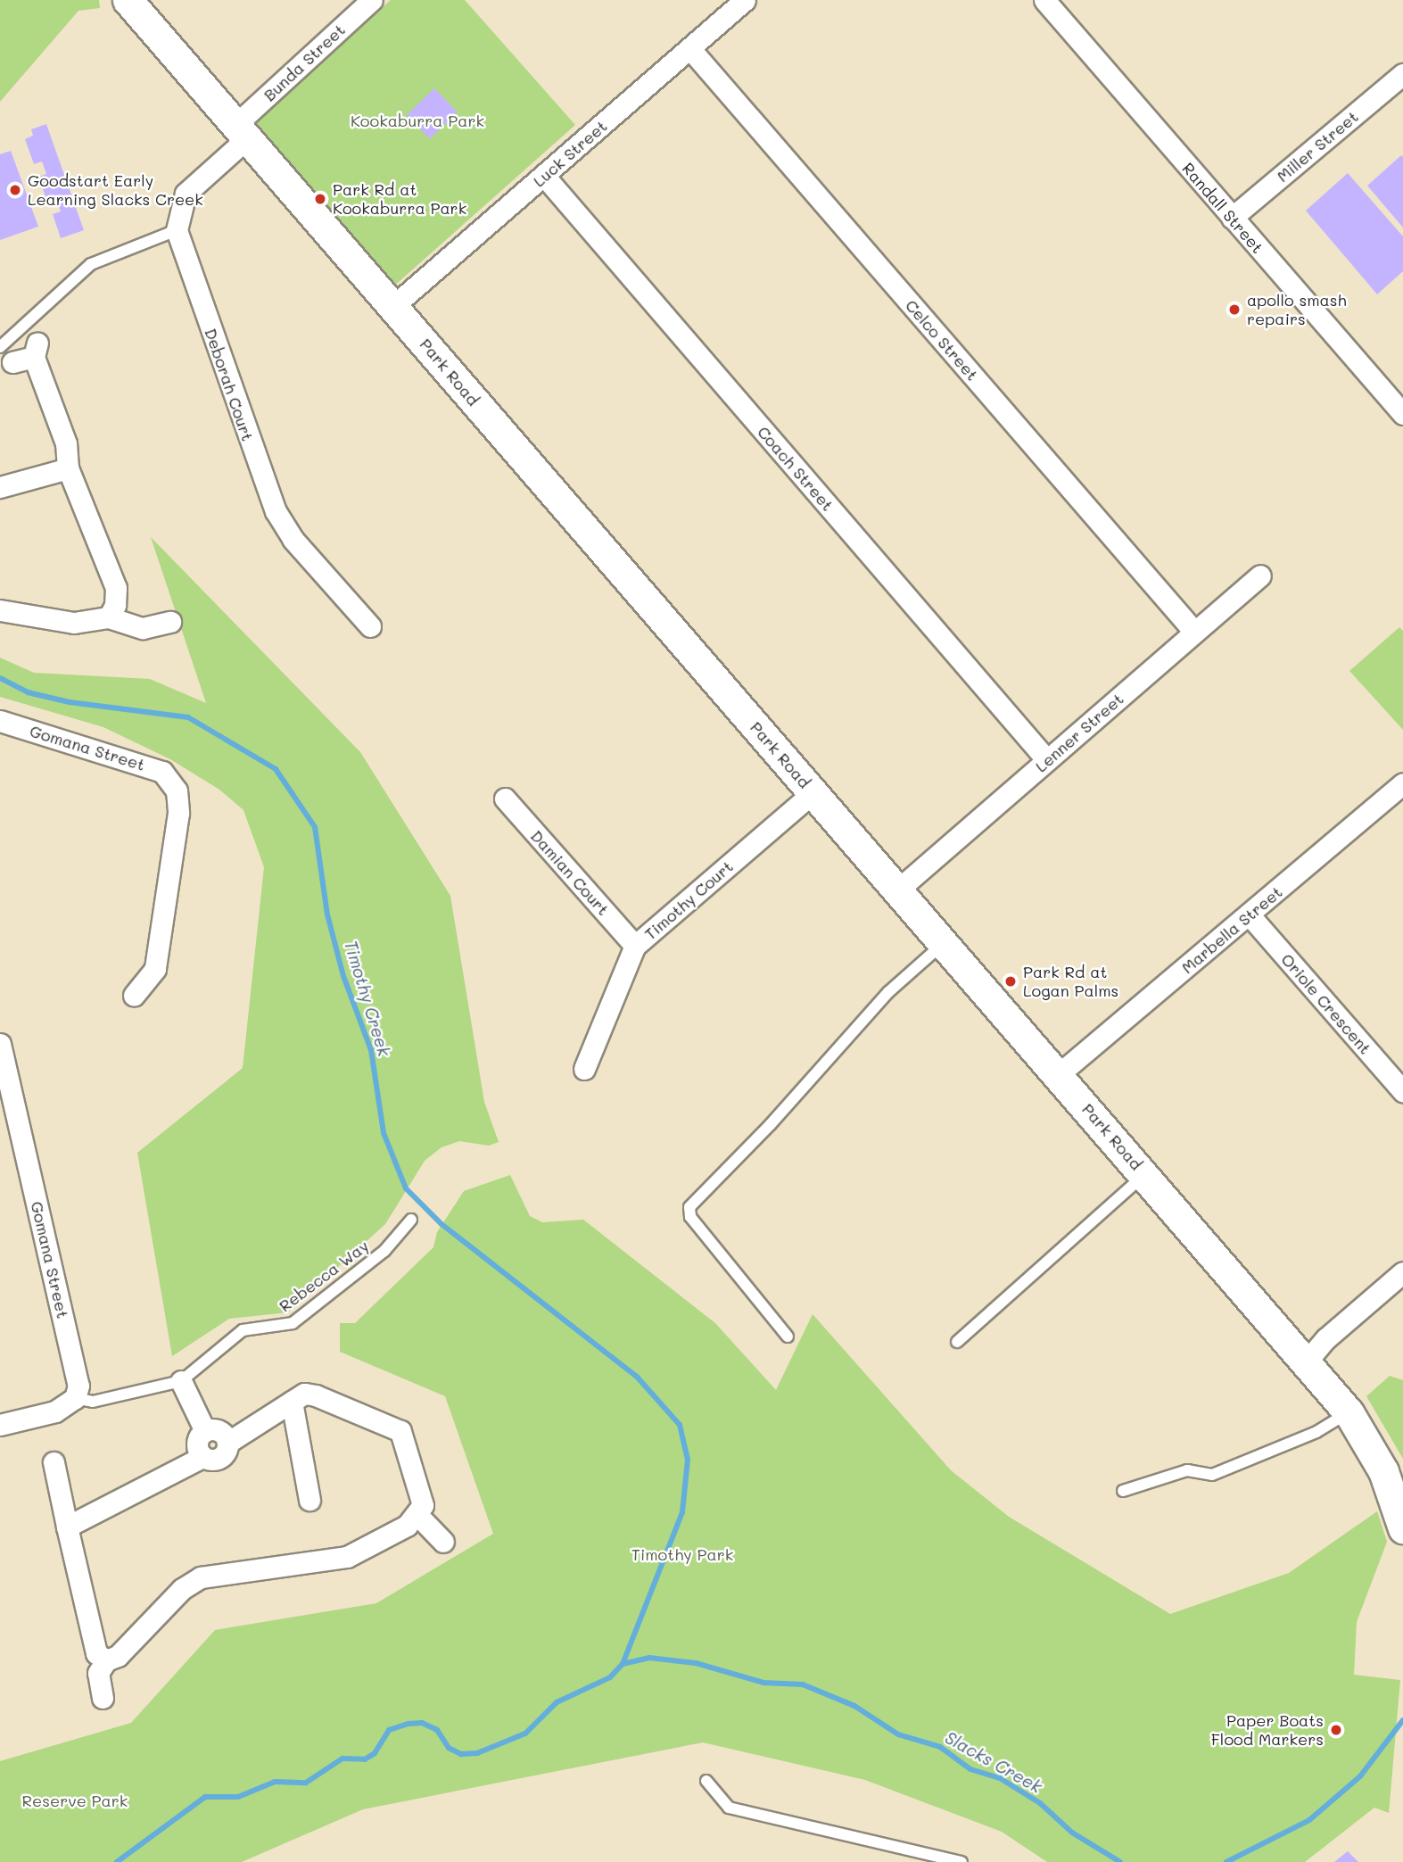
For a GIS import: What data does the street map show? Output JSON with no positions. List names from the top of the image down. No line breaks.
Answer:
{"streets":{"street":["Bunda Street","Miller Street","Luck Street","Randall Street","Celco Street","Park Road","Deborah Court","Coach Street","Lenner Street","Gomana Street","Damian Court","Timothy Court","Marbella Street","Oriole Crescent"],"lane":["Rebecca Way"]},"crossings":[["Bunda Street","Park Road"],["Bunda Street","Deborah Court"],["Miller Street","Randall Street"],["Luck Street","Celco Street"],["Luck Street","Park Road"],["Luck Street","Coach Street"],["Celco Street","Lenner Street"],["Park Road","Deborah Court"],["Park Road","Lenner Street"],["Park Road","Timothy Court"],["Park Road","Marbella Street"],["Coach Street","Lenner Street"],["Gomana Street","Rebecca Way"],["Damian Court","Timothy Court"],["Marbella Street","Oriole Crescent"]],"water":["Timothy Creek","Slacks Creek"],"parks":["Kookaburra Park","Timothy Park","Reserve Park"],"places":["Goodstart Early Learning Slacks Creek","Park Rd at Kookaburra Park","apollo smash repairs","Park Rd at Logan Palms","Paper Boats Flood Markers"]}
